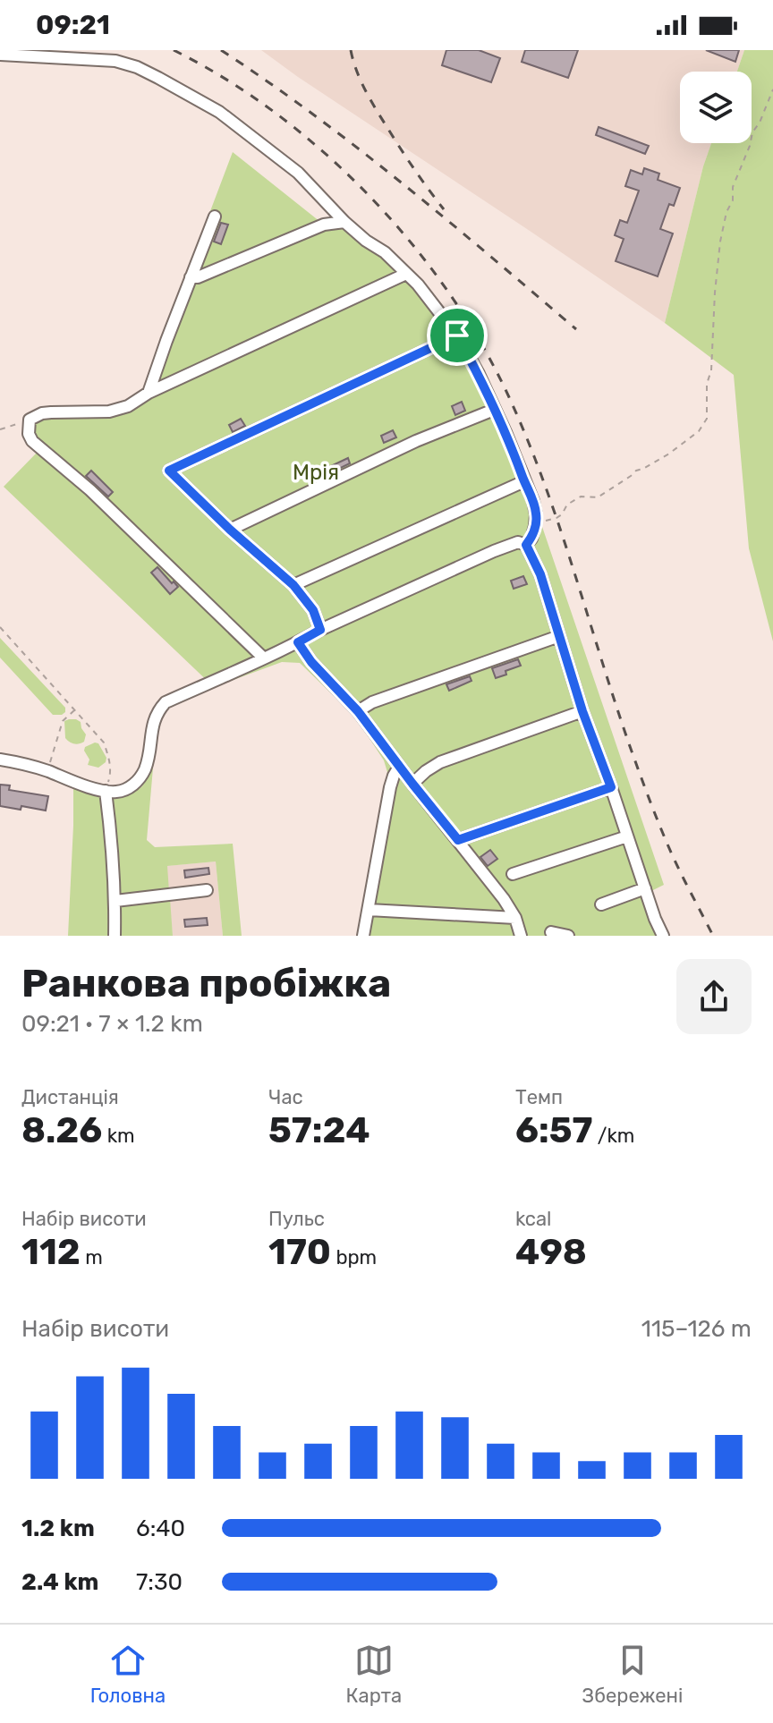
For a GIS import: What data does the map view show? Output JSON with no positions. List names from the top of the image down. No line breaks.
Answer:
{"parks":["Мрія"],"page":{"status":"09:21","heading":["Ранкова пробіжка","09:21 · 7 × 1.2 km"],"stats":[["Дистанція","8.26 km"],["Час","57:24"],["Темп","6:57 /km"],["Набір висоти","112 m"],["Пульс","170 bpm"],["kcal","498"]],"chart":["Набір висоти","115–126 m"],"list":[{"name":"1.2 km","note":"6:40"},{"name":"2.4 km","note":"7:30"}],"tabs":["Головна","Карта","Збережені"]}}
